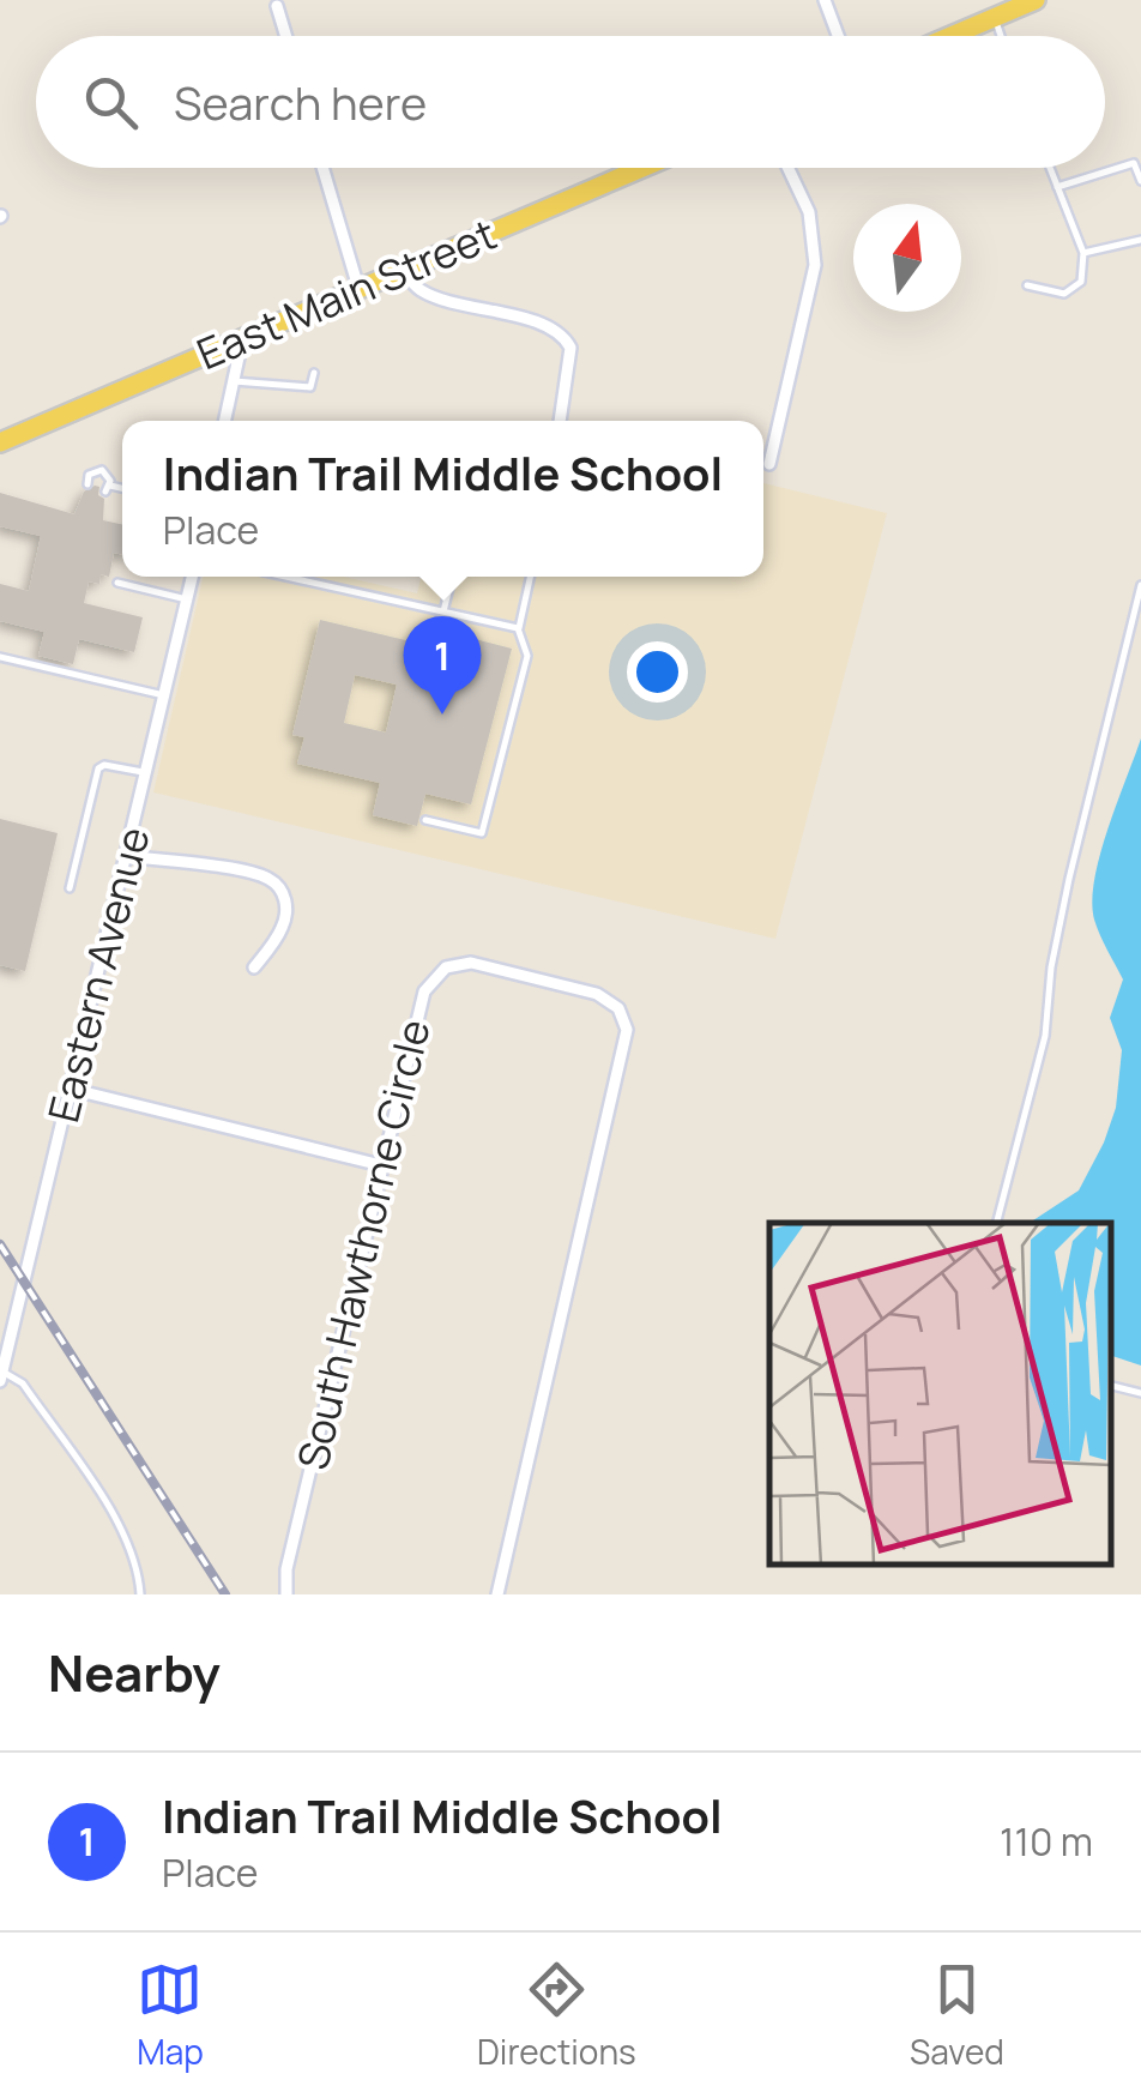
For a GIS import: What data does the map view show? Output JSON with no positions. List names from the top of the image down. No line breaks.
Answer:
{"streets":{"main road":["East Main Street"],"street":["Eastern Avenue","South Hawthorne Circle"]},"north":"top","page":{"search":"Search here","popup":["Indian Trail Middle School","Place"],"pins":"1","heading":"Nearby","list":[{"mark":"1","name":"Indian Trail Middle School","note":"Place","value":"110 m"}],"nav":["Map","Directions","Saved"]}}
